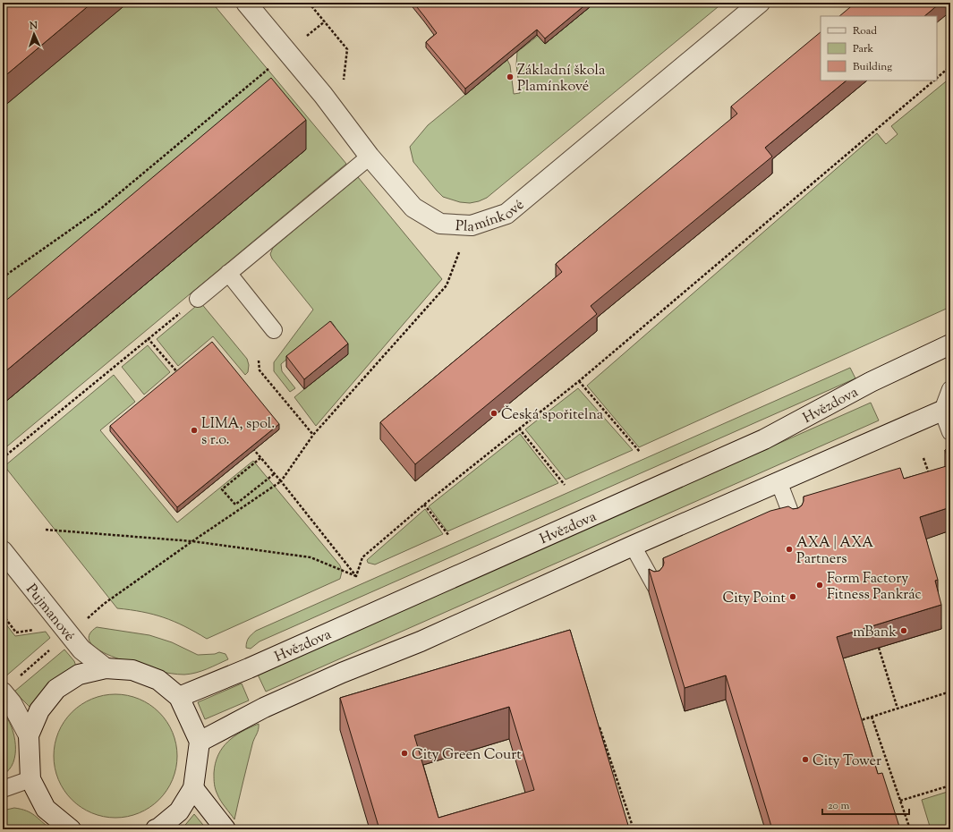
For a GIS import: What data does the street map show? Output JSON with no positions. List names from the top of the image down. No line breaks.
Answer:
{"streets":{"street":["Plamínkové","Hvězdova","Pujmanové"]},"places":["Základní škola Plamínkové","Česká spořitelna","LIMA, spol. s r.o.","AXA | AXA Partners","Form Factory Fitness Pankrác","City Point","mBank","City Green Court","City Tower"],"legend":["Road","Park","Building"],"scale_bar":"20 m","north":"top"}
